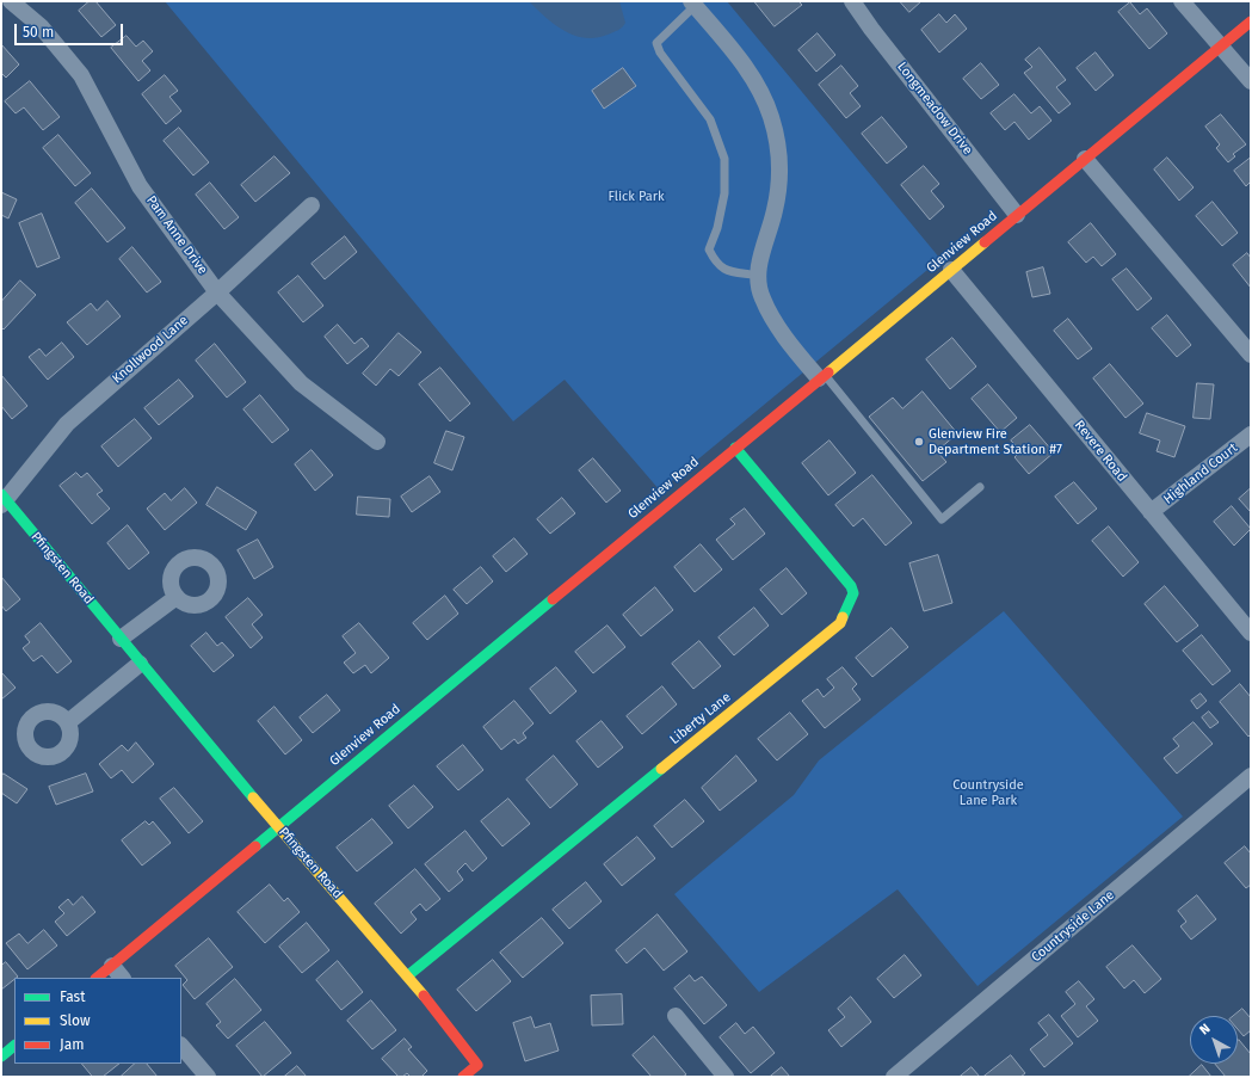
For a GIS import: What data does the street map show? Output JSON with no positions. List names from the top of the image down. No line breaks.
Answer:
{"streets":{"street":["Longmeadow Drive","Pam Anne Drive","Glenview Road","Knollwood Lane","Revere Road","Highland Court","Pfingsten Road","Liberty Lane","Countryside Lane"]},"crossings":[["Longmeadow Drive","Glenview Road"],["Pam Anne Drive","Knollwood Lane"],["Glenview Road","Revere Road"],["Glenview Road","Pfingsten Road"],["Glenview Road","Liberty Lane"],["Knollwood Lane","Pfingsten Road"],["Revere Road","Highland Court"],["Pfingsten Road","Liberty Lane"]],"parks":["Flick Park","Countryside Lane Park"],"places":["Glenview Fire Department Station #7"],"legend":["Fast","Slow","Jam"],"scale_bar":"50 m","north":"top left"}
